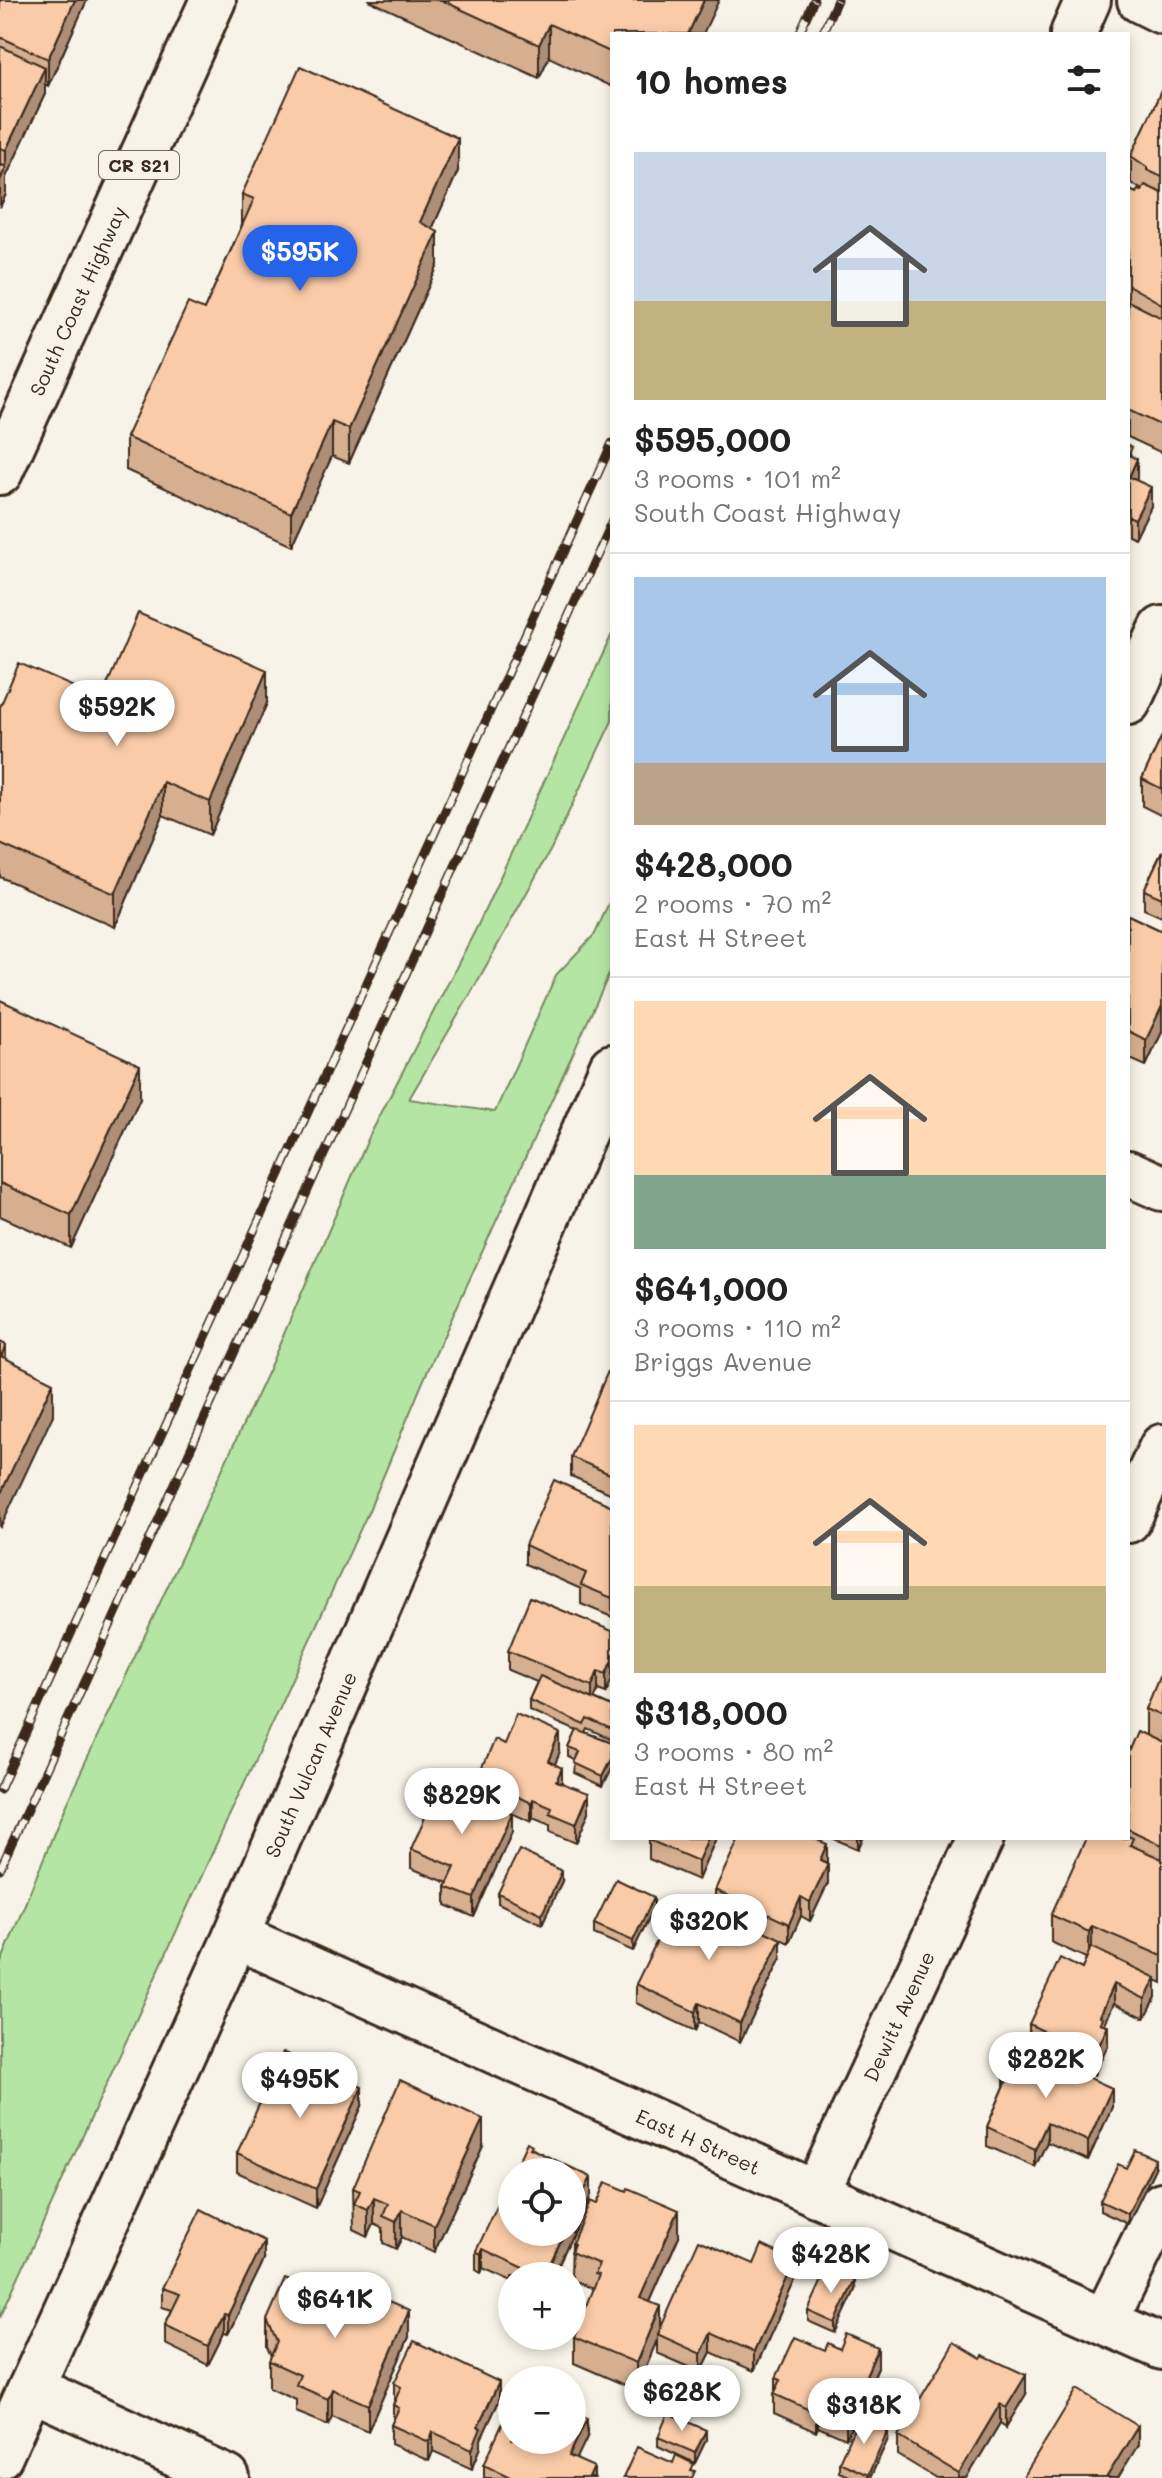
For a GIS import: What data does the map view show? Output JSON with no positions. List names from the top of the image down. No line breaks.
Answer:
{"streets":{"main road":["CR S21","South Coast Highway","South Vulcan Avenue","Dewitt Avenue","East H Street"]},"crossings":[["South Vulcan Avenue","East H Street"],["Dewitt Avenue","East H Street"]],"page":{"heading":"10 homes","list":[{"name":"$595,000","note":"3 rooms · 101 m² · South Coast Highway"},{"name":"$428,000","note":"2 rooms · 70 m² · East H Street"},{"name":"$641,000","note":"3 rooms · 110 m² · Briggs Avenue"},{"name":"$318,000","note":"3 rooms · 80 m² · East H Street"}],"price":["$595K","$592K","$829K","$320K","$282K","$495K","$428K","$641K","$628K","$318K"],"map_buttons":["+","−"]}}
